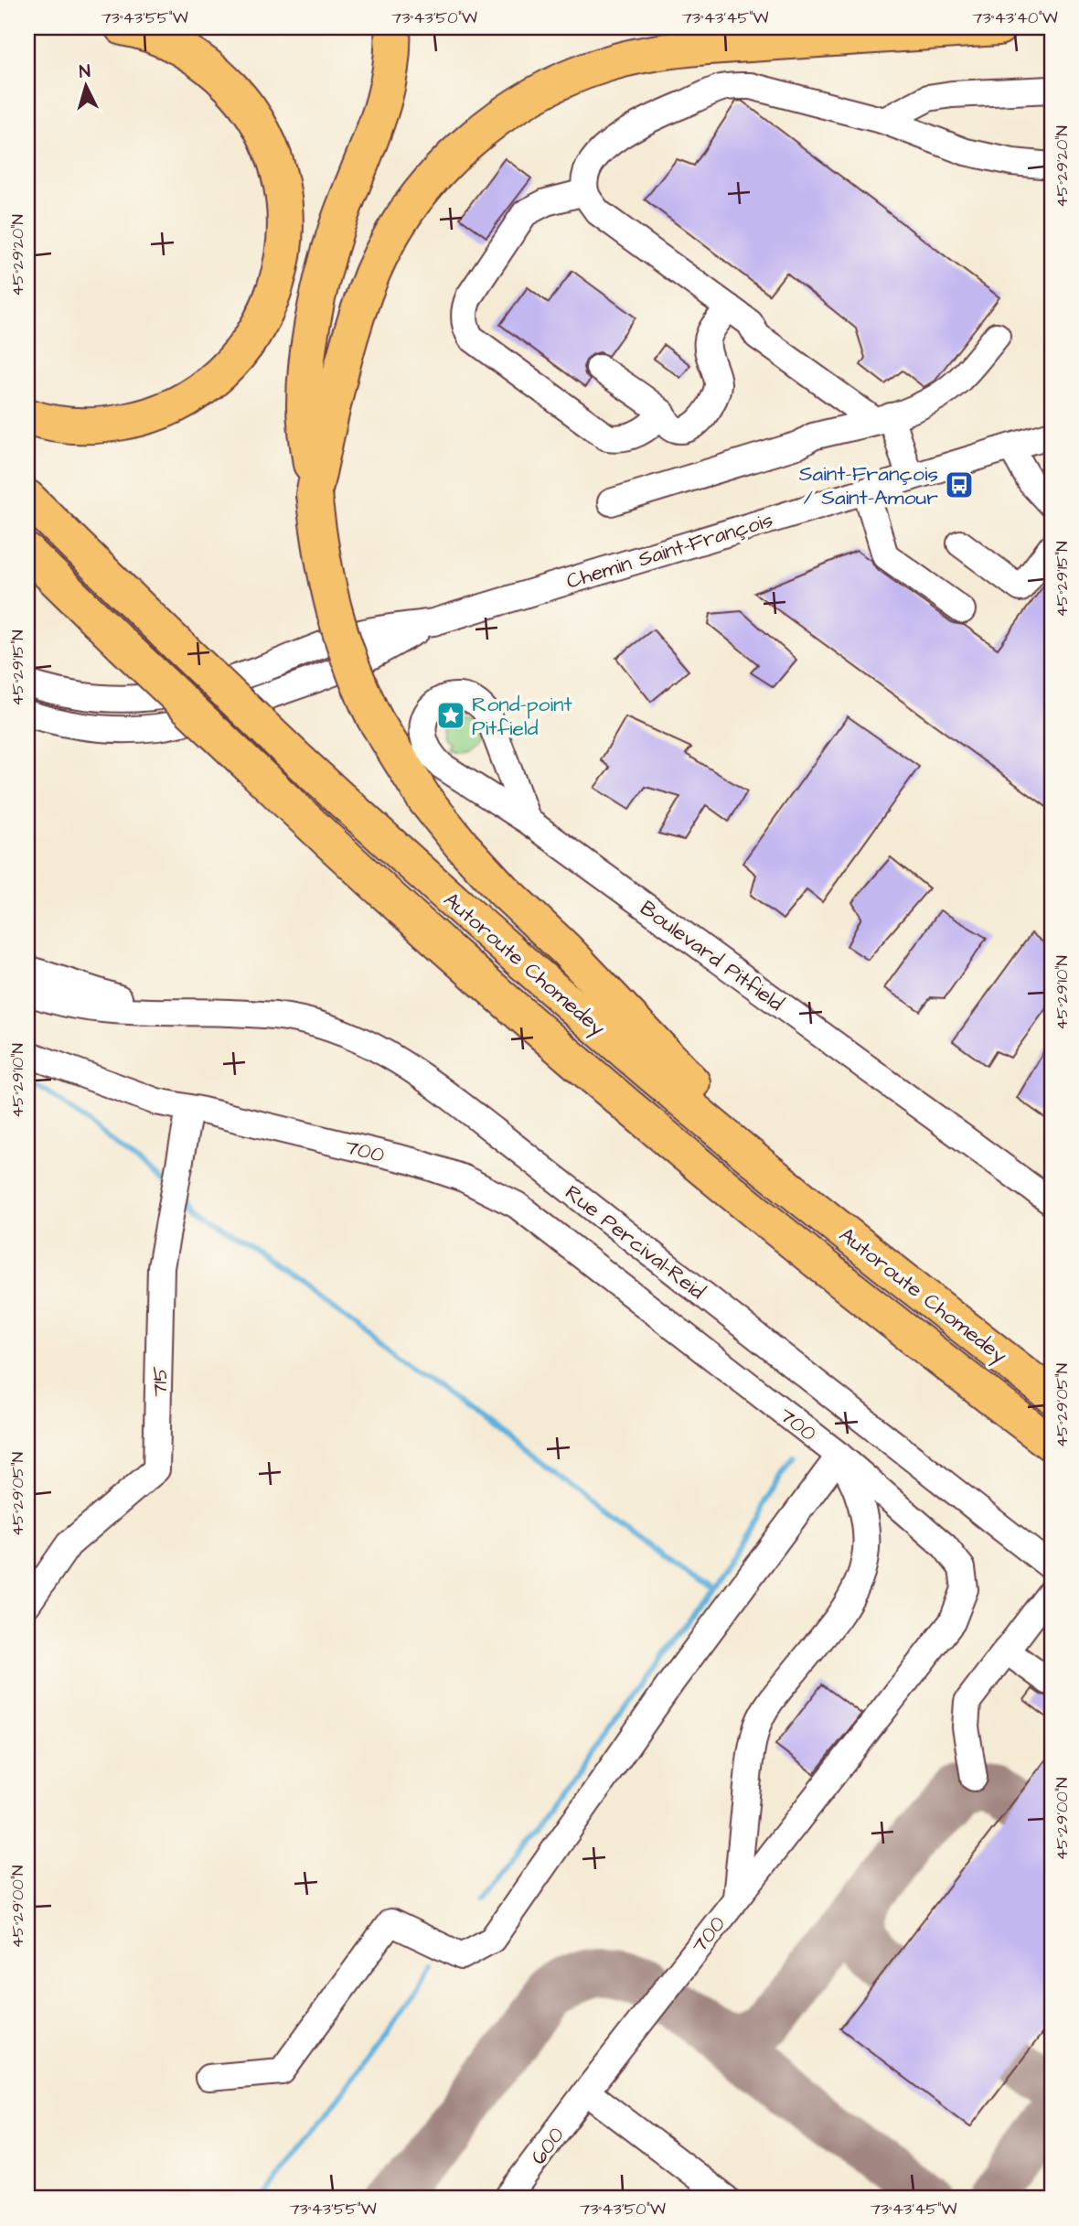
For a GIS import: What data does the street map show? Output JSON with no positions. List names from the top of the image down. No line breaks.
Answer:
{"streets":{"highway":["Autoroute Chomedey"],"street":["Chemin Saint-François","Boulevard Pitfield","700","Rue Percival-Reid","715","600"]},"crossings":[["700","715"],["700","600"]],"places":{"bus stop":["Saint-François / Saint-Amour"],"place":["Rond-point Pitfield"]},"north":"top","coordinates":["73°43'55\"W","73°43'50\"W","73°43'45\"W","73°43'40\"W","45°29'20\"N","45°29'15\"N","45°29'10\"N","45°29'05\"N","45°29'00\"N"]}
